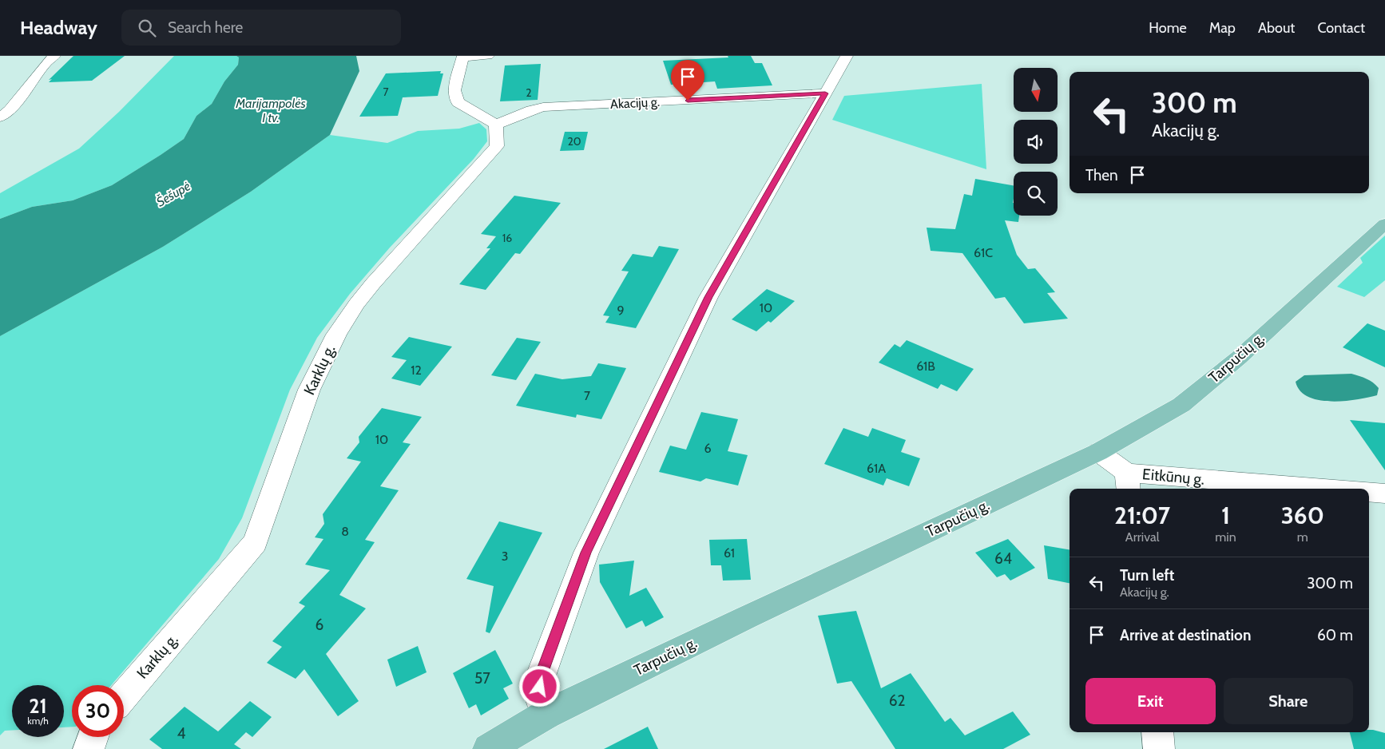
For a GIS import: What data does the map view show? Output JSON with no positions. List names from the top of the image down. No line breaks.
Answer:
{"streets":{"main road":["Tarpučių g."],"street":["Akacijų g.","Karklų g.","Eitkūnų g."]},"crossings":[["Akacijų g.","Karklų g."]],"water":["Marijampolės I tv.","Šešupė"],"house_numbers":["7","2","20","16","61C","10","9","61B","12","7","10","6","61A","8","61","3","64","6","57","62","4"],"north":"bottom","page":{"header":"Headway","search":"Search here","nav":["Home","Map","About","Contact"],"turn":["300 m","Akacijų g."],"then":"Then","eta":["21:07","Arrival","1","min","360","m"],"list":[{"name":"Turn left","note":"Akacijų g.","value":"300 m"},{"name":"Arrive at destination","value":"60 m"}],"buttons":["Exit","Share"],"speed":"21 km/h","limit":"30"}}
